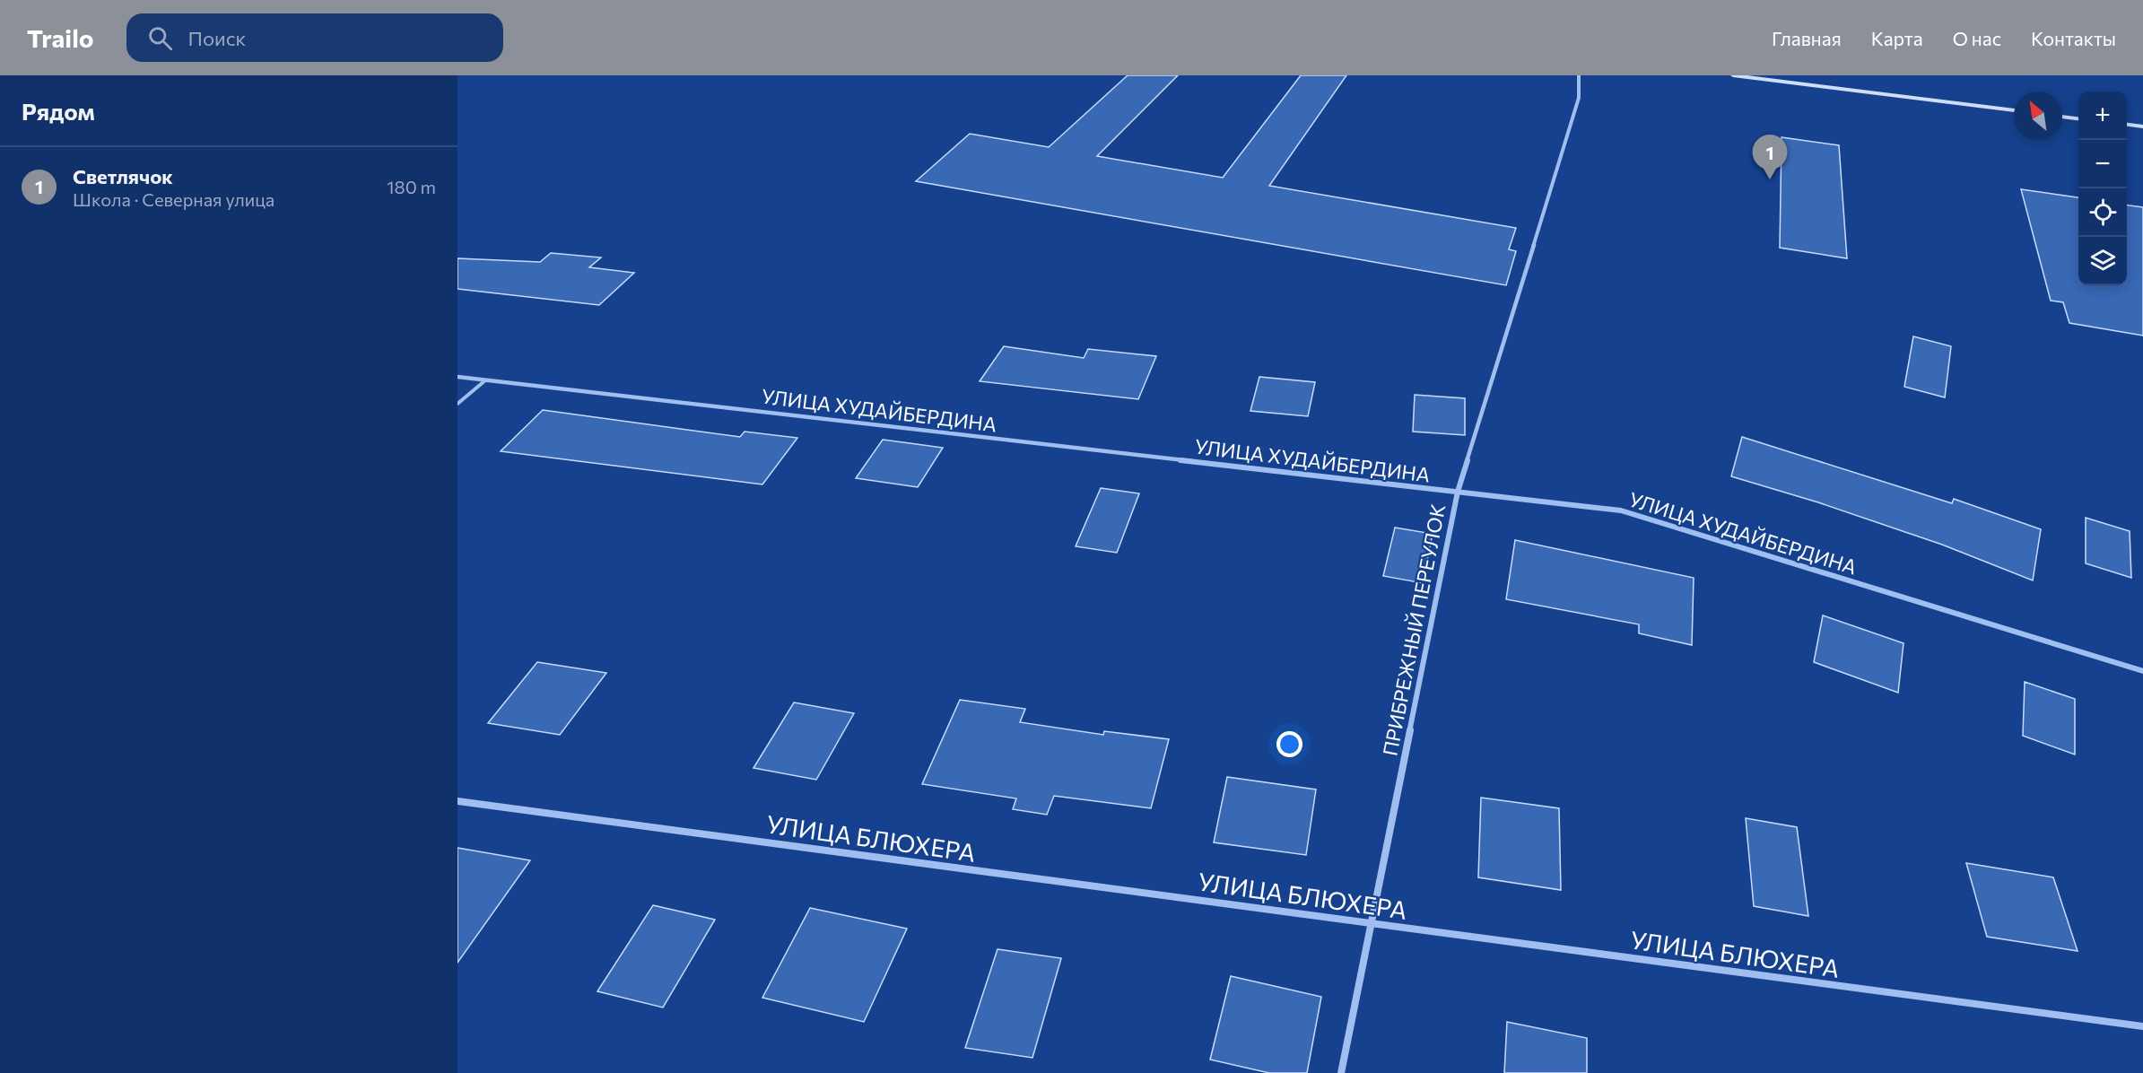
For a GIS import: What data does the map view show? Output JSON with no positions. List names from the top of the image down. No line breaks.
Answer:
{"streets":{"street":["УЛИЦА ХУДАЙБЕРДИНА","ПРИБРЕЖНЫЙ ПЕРЕУЛОК","УЛИЦА БЛЮХЕРА"]},"crossings":[["УЛИЦА ХУДАЙБЕРДИНА","ПРИБРЕЖНЫЙ ПЕРЕУЛОК"],["ПРИБРЕЖНЫЙ ПЕРЕУЛОК","УЛИЦА БЛЮХЕРА"]],"north":"top left","page":{"header":"Trailo","search":"Поиск","nav":["Главная","Карта","О нас","Контакты"],"heading":"Рядом","map_buttons":["+","−"],"pins":"1","list":[{"mark":"1","name":"Светлячок","note":"Школа · Северная улица","value":"180 m"}]}}
